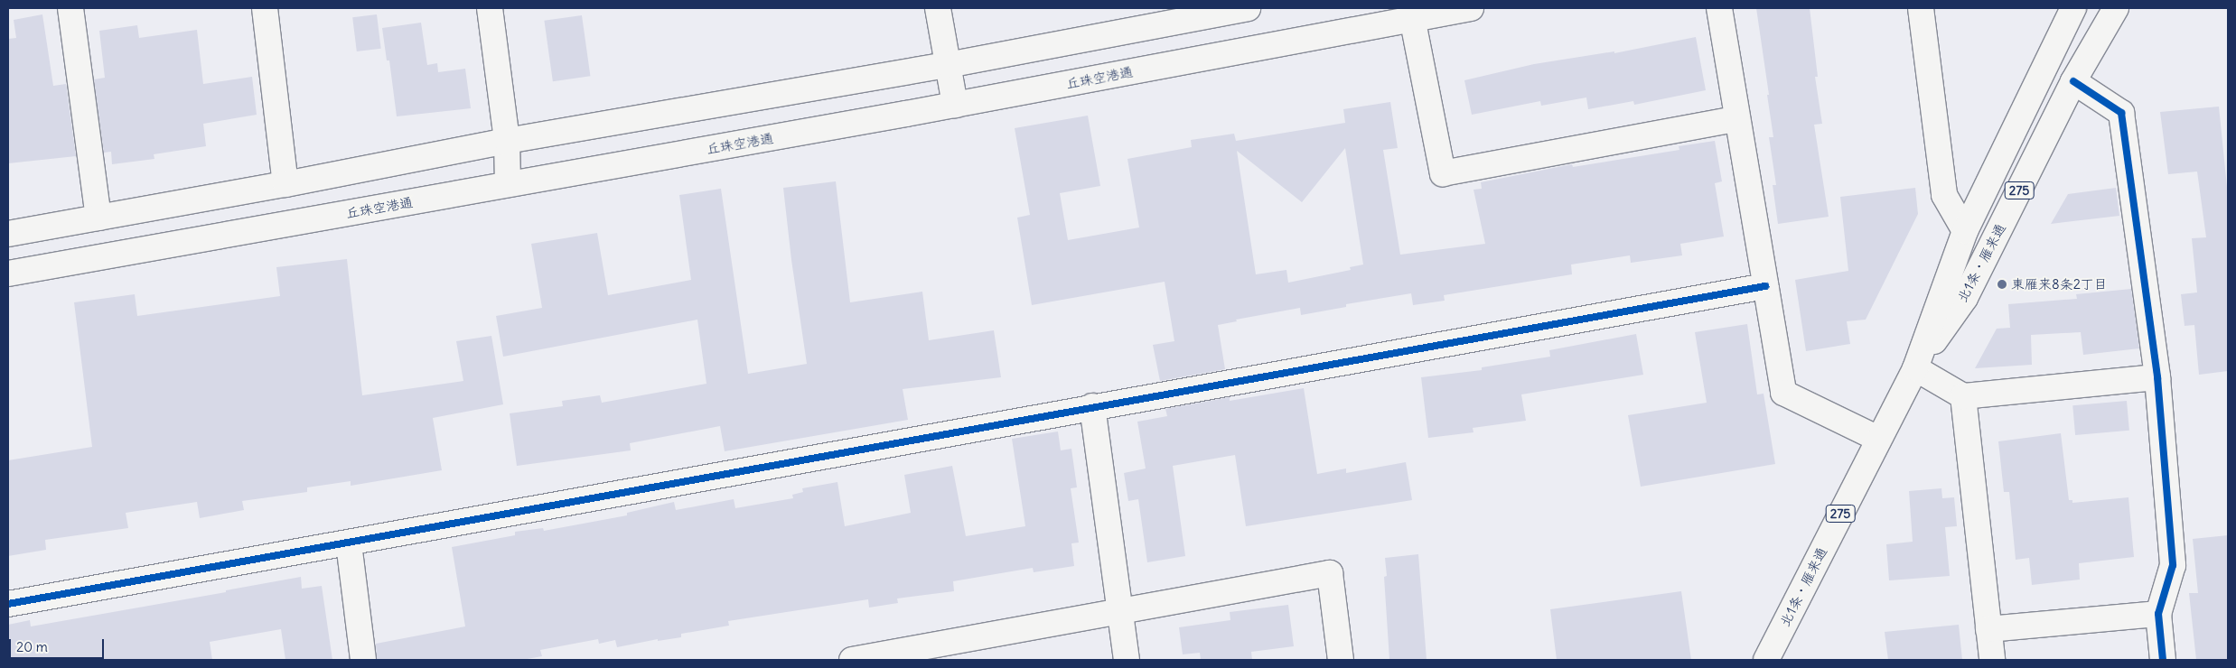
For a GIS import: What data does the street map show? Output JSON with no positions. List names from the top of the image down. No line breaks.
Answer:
{"streets":{"main road":["丘珠空港通","275","北1条・雁来通"]},"places":["東雁来8条2丁目"],"scale_bar":"20 m"}
